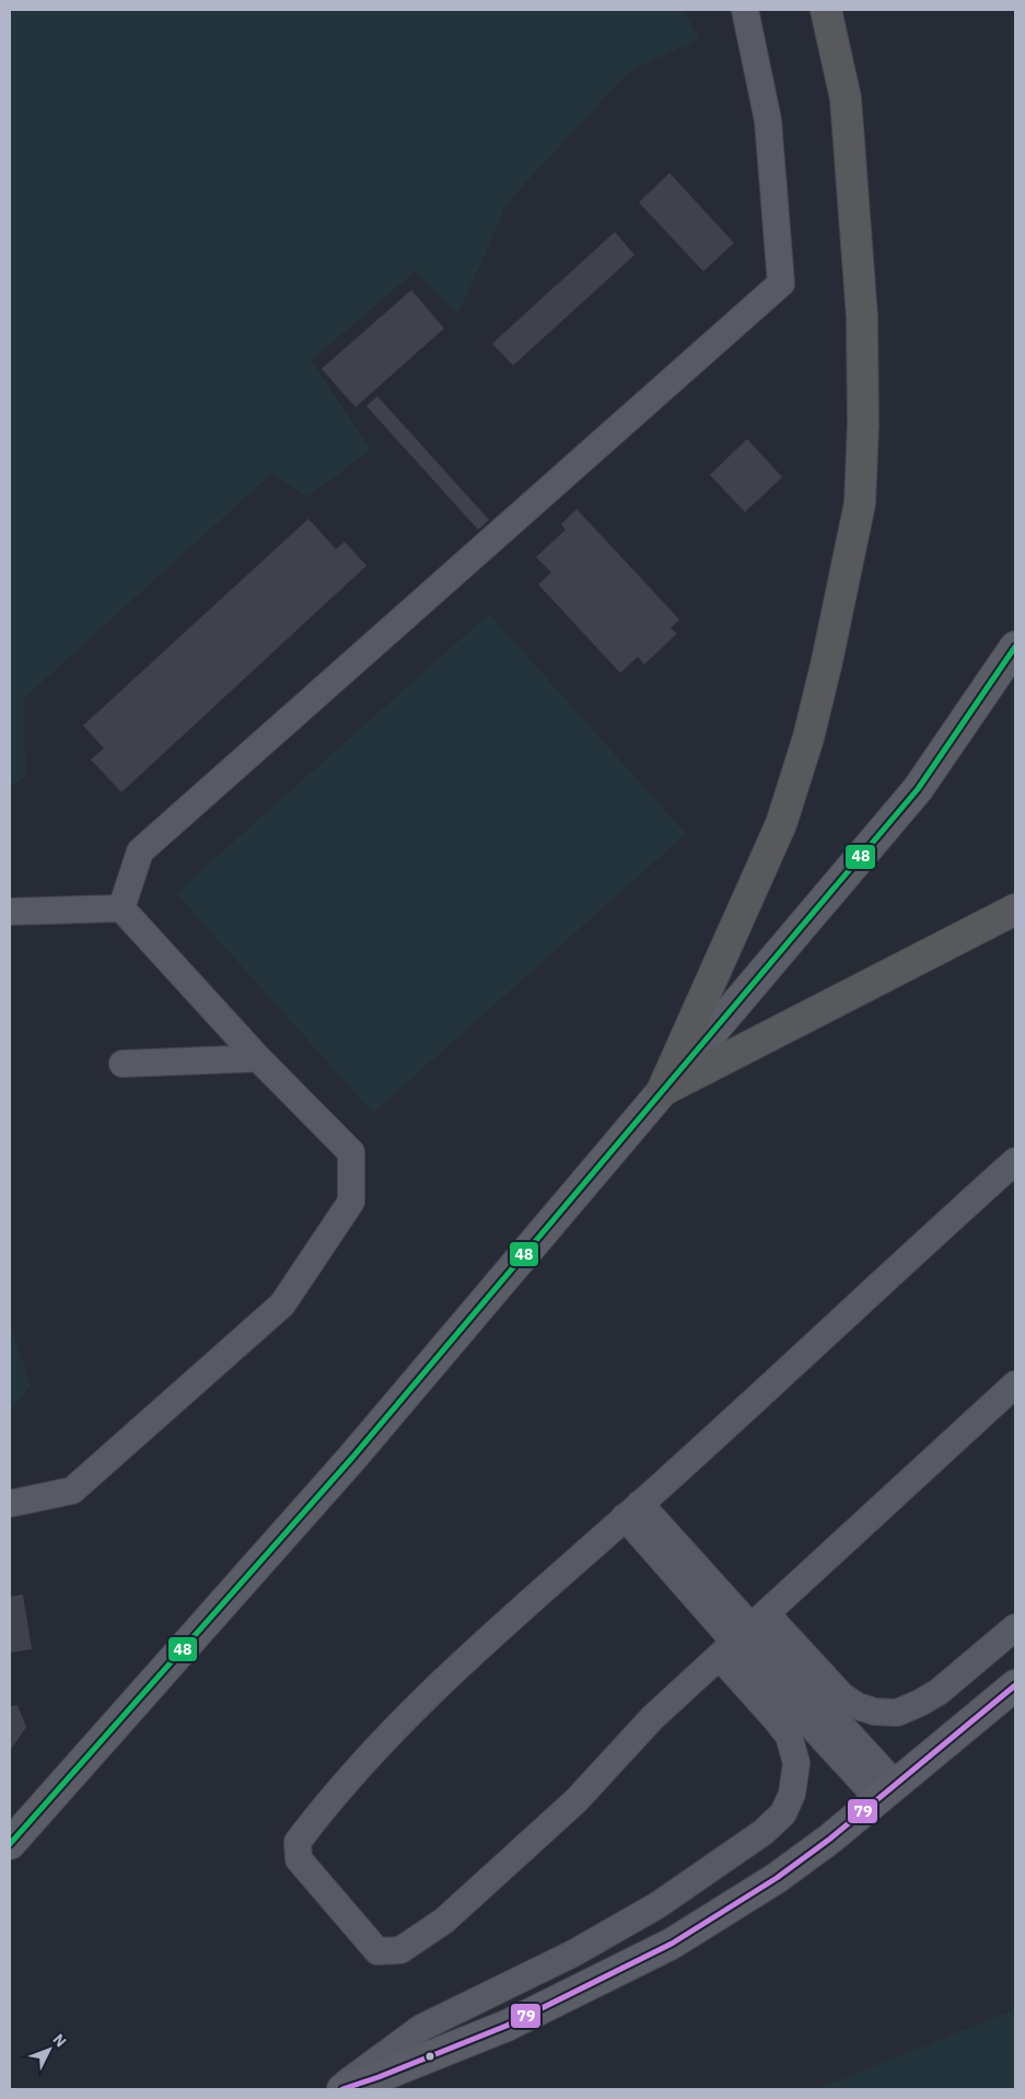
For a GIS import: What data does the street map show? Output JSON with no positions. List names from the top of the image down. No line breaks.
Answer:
{"lines":["transit line 48","transit line 79"],"north":"top right"}
